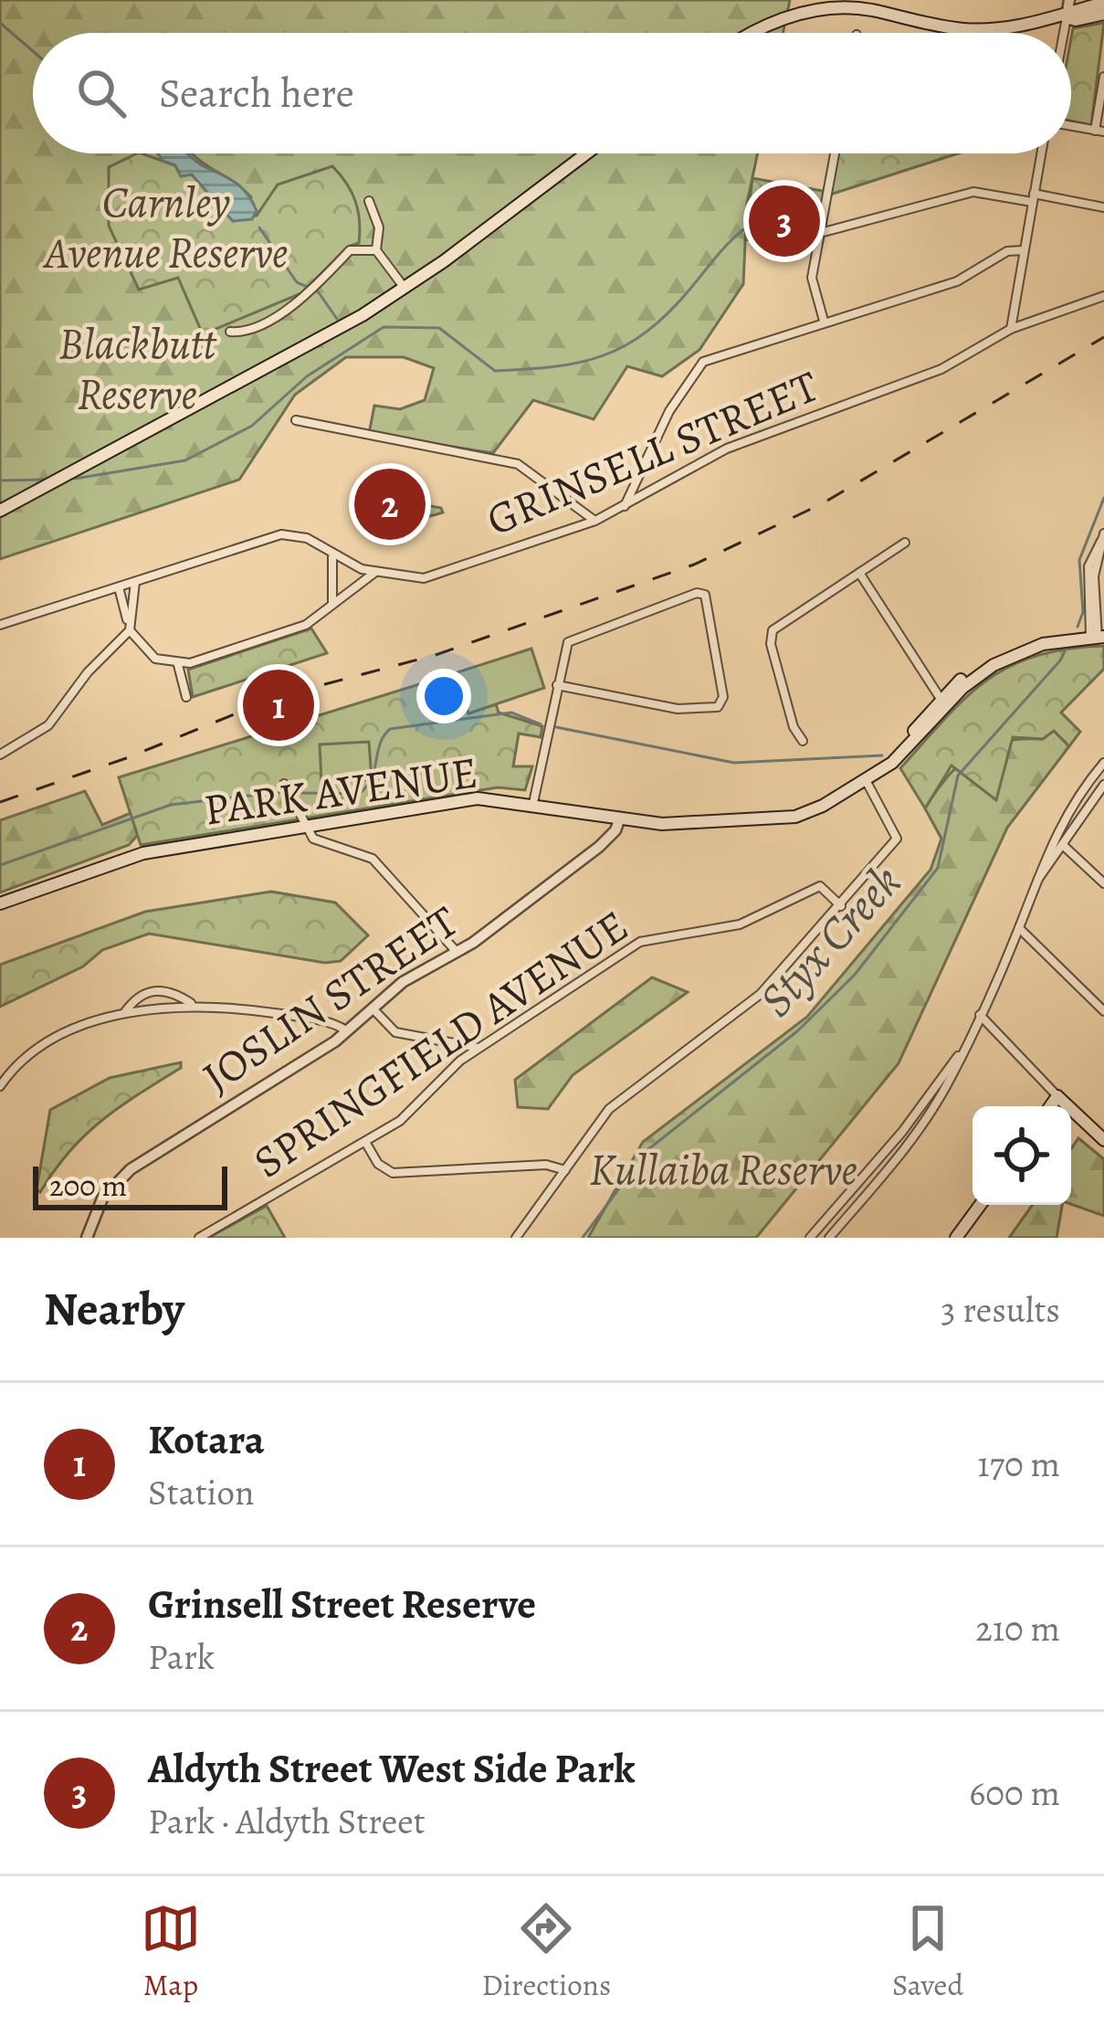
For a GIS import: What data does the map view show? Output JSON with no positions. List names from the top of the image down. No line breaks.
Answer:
{"streets":{"main road":["PARK AVENUE"],"street":["GRINSELL STREET","JOSLIN STREET","SPRINGFIELD AVENUE"]},"crossings":[["PARK AVENUE","JOSLIN STREET"]],"water":["Styx Creek"],"parks":["Carnley Avenue Reserve","Blackbutt Reserve","Kullaiba Reserve"],"scale_bar":"200 m","page":{"search":"Search here","pins":["3","2","1"],"scale":"200 m","heading":["Nearby","3 results"],"list":[{"mark":"1","name":"Kotara","note":"Station","value":"170 m"},{"mark":"2","name":"Grinsell Street Reserve","note":"Park","value":"210 m"},{"mark":"3","name":"Aldyth Street West Side Park","note":"Park · Aldyth Street","value":"600 m"}],"nav":["Map","Directions","Saved"]}}
